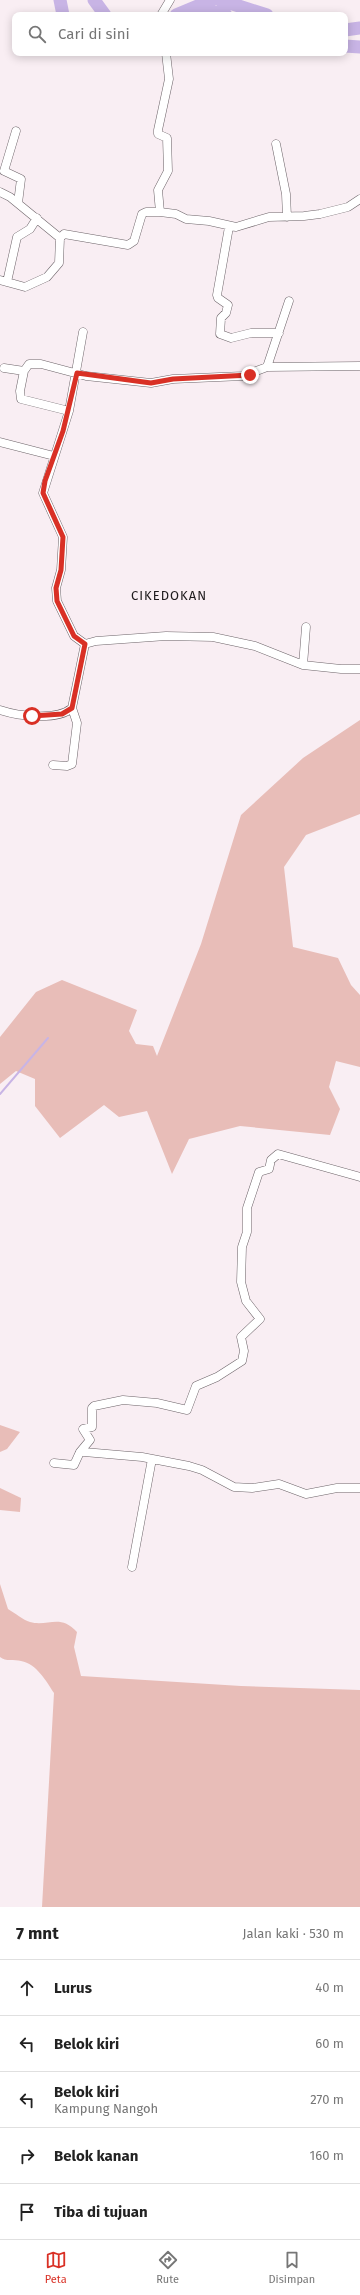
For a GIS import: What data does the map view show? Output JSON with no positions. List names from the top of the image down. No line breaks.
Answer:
{"districts":["CIKEDOKAN"],"page":{"search":"Cari di sini","heading":["7 mnt","Jalan kaki · 530 m"],"list":[["Lurus","40 m"],["Belok kiri","60 m"],["Belok kiri","Kampung Nangoh","270 m"],["Belok kanan","160 m"],"Tiba di tujuan"],"nav":["Peta","Rute","Disimpan"]}}
